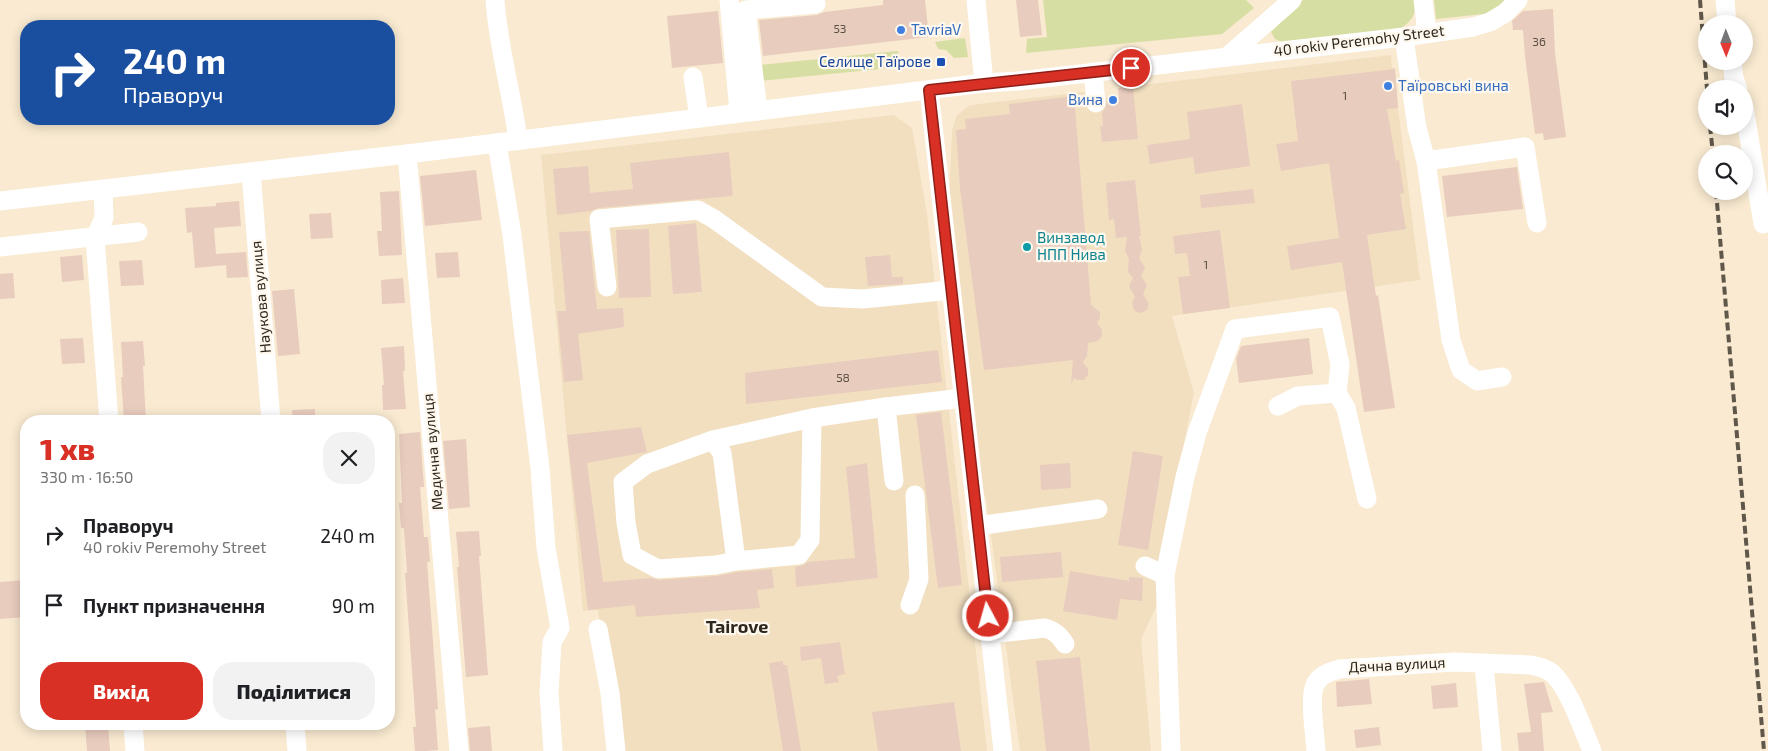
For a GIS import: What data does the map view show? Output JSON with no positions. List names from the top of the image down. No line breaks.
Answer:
{"streets":{"street":["40 rokiv Peremohy Street","Наукова вулиця","Медична вулиця","Дачна вулиця"]},"crossings":[["40 rokiv Peremohy Street","Наукова вулиця"],["40 rokiv Peremohy Street","Медична вулиця"]],"districts":["Tairove"],"places":{"other":["TavriaV","Таїровські вина","Вина","Винзавод НПП Нива"],"transit":["Селище Таїрове"]},"house_numbers":["53","36","1","1","58"],"north":"bottom","page":{"turn":["240 m","Праворуч"],"heading":["1 хв","330 m · 16:50"],"list":[{"name":"Праворуч","note":"40 rokiv Peremohy Street","value":"240 m"},{"name":"Пункт призначення","value":"90 m"}],"buttons":["Вихід","Поділитися"]}}
